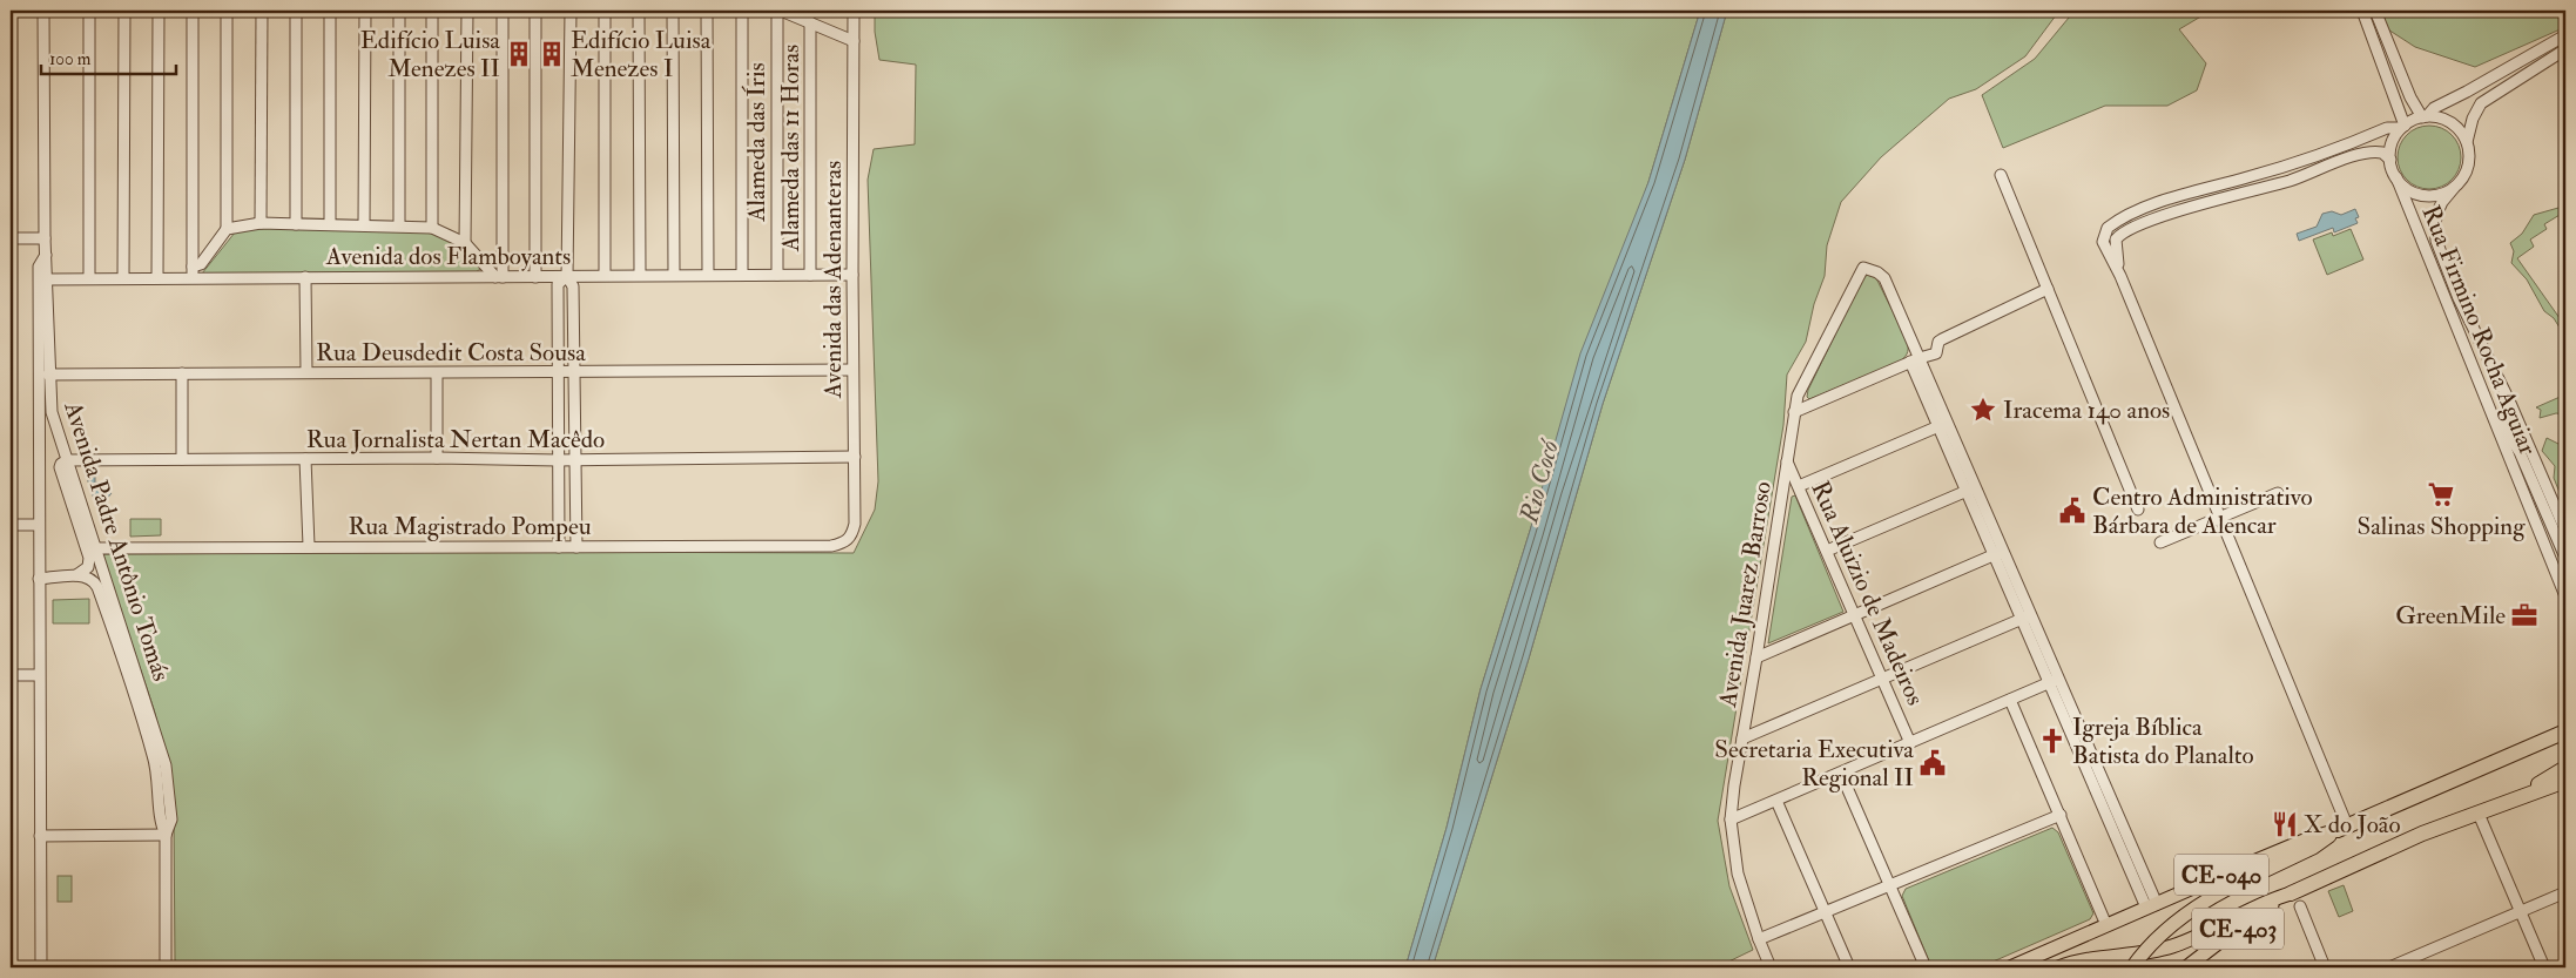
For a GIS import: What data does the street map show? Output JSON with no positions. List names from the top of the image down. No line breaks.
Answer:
{"streets":{"highway":["CE-040"],"main road":["CE-403"],"street":["Alameda das Íris","Alameda das 11 Horas","Avenida dos Flamboyants","Avenida das Adenanteras","Rua Firmino Rocha Aguiar","Rua Deusdedit Costa Sousa","Rua Jornalista Nertan Macêdo","Rua Magistrado Pompeu","Avenida Padre Antônio Tomás","Rua Aluizio de Madeiros","Avenida Juarez Barroso"]},"crossings":[["Alameda das Íris","Avenida dos Flamboyants"],["Alameda das 11 Horas","Avenida dos Flamboyants"],["Avenida dos Flamboyants","Avenida das Adenanteras"],["Avenida dos Flamboyants","Avenida Padre Antônio Tomás"],["Avenida das Adenanteras","Rua Deusdedit Costa Sousa"],["Avenida das Adenanteras","Rua Jornalista Nertan Macêdo"],["Avenida das Adenanteras","Rua Magistrado Pompeu"],["Rua Deusdedit Costa Sousa","Avenida Padre Antônio Tomás"],["Rua Jornalista Nertan Macêdo","Avenida Padre Antônio Tomás"],["Rua Magistrado Pompeu","Avenida Padre Antônio Tomás"],["Rua Aluizio de Madeiros","Avenida Juarez Barroso"],["CE-040","CE-403"]],"water":["Rio Cocó"],"places":{"building":["Edifício Luisa Menezes II","Edifício Luisa Menezes I"],"place":["Iracema 140 anos"],"supermarket":["Salinas Shopping"],"public building":["Centro Administrativo Bárbara de Alencar","Secretaria Executiva Regional II"],"office":["GreenMile"],"church":["Igreja Bíblica Batista do Planalto"],"restaurant":["X do João"]},"scale_bar":"100 m"}
